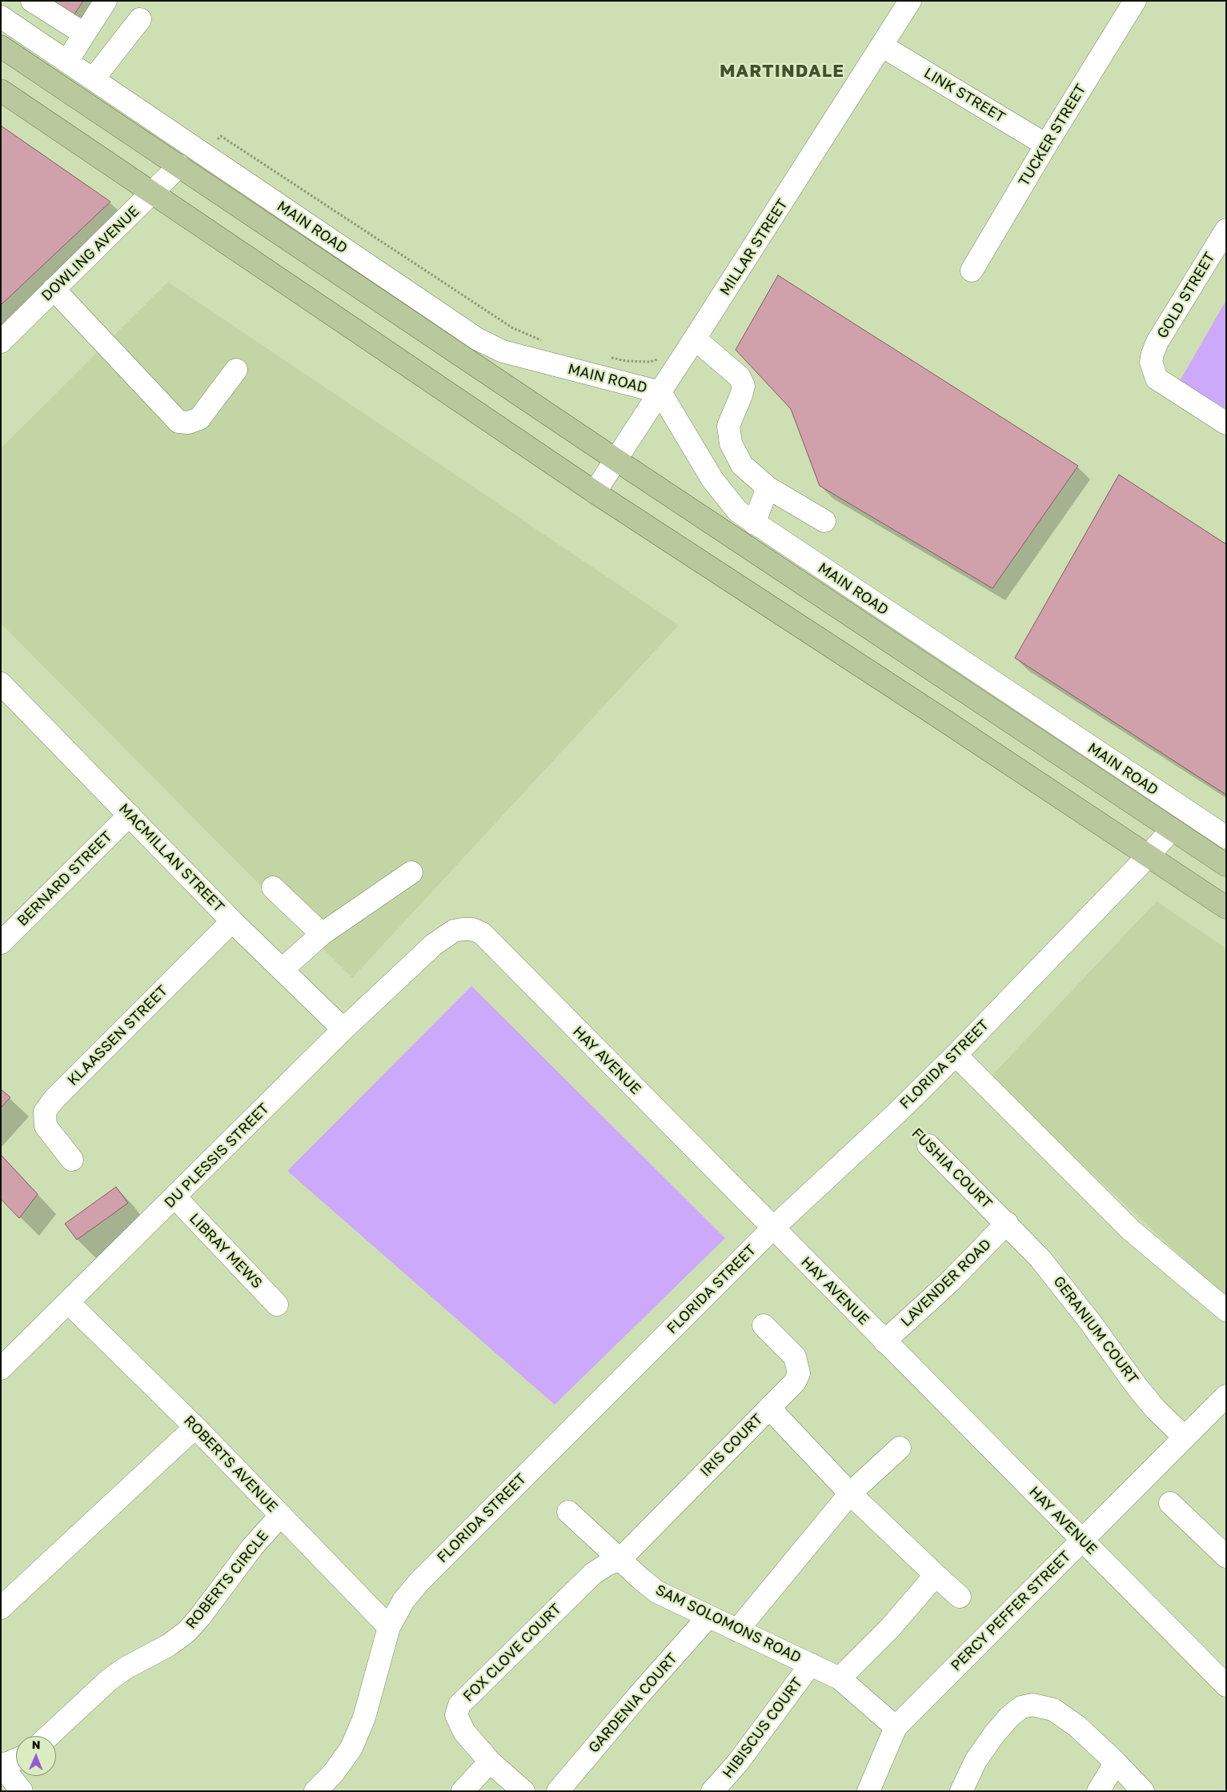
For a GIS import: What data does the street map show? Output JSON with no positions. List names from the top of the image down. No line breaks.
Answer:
{"streets":{"main road":["MAIN ROAD"],"street":["LINK STREET","TUCKER STREET","MILLAR STREET","DOWLING AVENUE","GOLD STREET","MACMILLAN STREET","BERNARD STREET","KLAASSEN STREET","HAY AVENUE","FLORIDA STREET","DU PLESSIS STREET","FUSHIA COURT","LIBRAY MEWS","LAVENDER ROAD","GERANIUM COURT","IRIS COURT","ROBERTS AVENUE","ROBERTS CIRCLE","PERCY PEFFER STREET","SAM SOLOMONS ROAD","FOX CLOVE COURT","GARDENIA COURT","HIBISCUS COURT"]},"crossings":[["LINK STREET","TUCKER STREET"],["LINK STREET","MILLAR STREET"],["MAIN ROAD","MILLAR STREET"],["MAIN ROAD","DOWLING AVENUE"],["MAIN ROAD","FLORIDA STREET"],["MACMILLAN STREET","BERNARD STREET"],["MACMILLAN STREET","KLAASSEN STREET"],["MACMILLAN STREET","DU PLESSIS STREET"],["HAY AVENUE","FLORIDA STREET"],["HAY AVENUE","DU PLESSIS STREET"],["HAY AVENUE","LAVENDER ROAD"],["HAY AVENUE","PERCY PEFFER STREET"],["FLORIDA STREET","ROBERTS AVENUE"],["DU PLESSIS STREET","LIBRAY MEWS"],["DU PLESSIS STREET","ROBERTS AVENUE"],["FUSHIA COURT","LAVENDER ROAD"],["FUSHIA COURT","GERANIUM COURT"],["LAVENDER ROAD","GERANIUM COURT"],["GERANIUM COURT","PERCY PEFFER STREET"],["IRIS COURT","SAM SOLOMONS ROAD"],["IRIS COURT","FOX CLOVE COURT"],["ROBERTS AVENUE","ROBERTS CIRCLE"],["PERCY PEFFER STREET","SAM SOLOMONS ROAD"],["SAM SOLOMONS ROAD","FOX CLOVE COURT"],["SAM SOLOMONS ROAD","GARDENIA COURT"],["SAM SOLOMONS ROAD","HIBISCUS COURT"]],"districts":["MARTINDALE"],"north":"top"}
